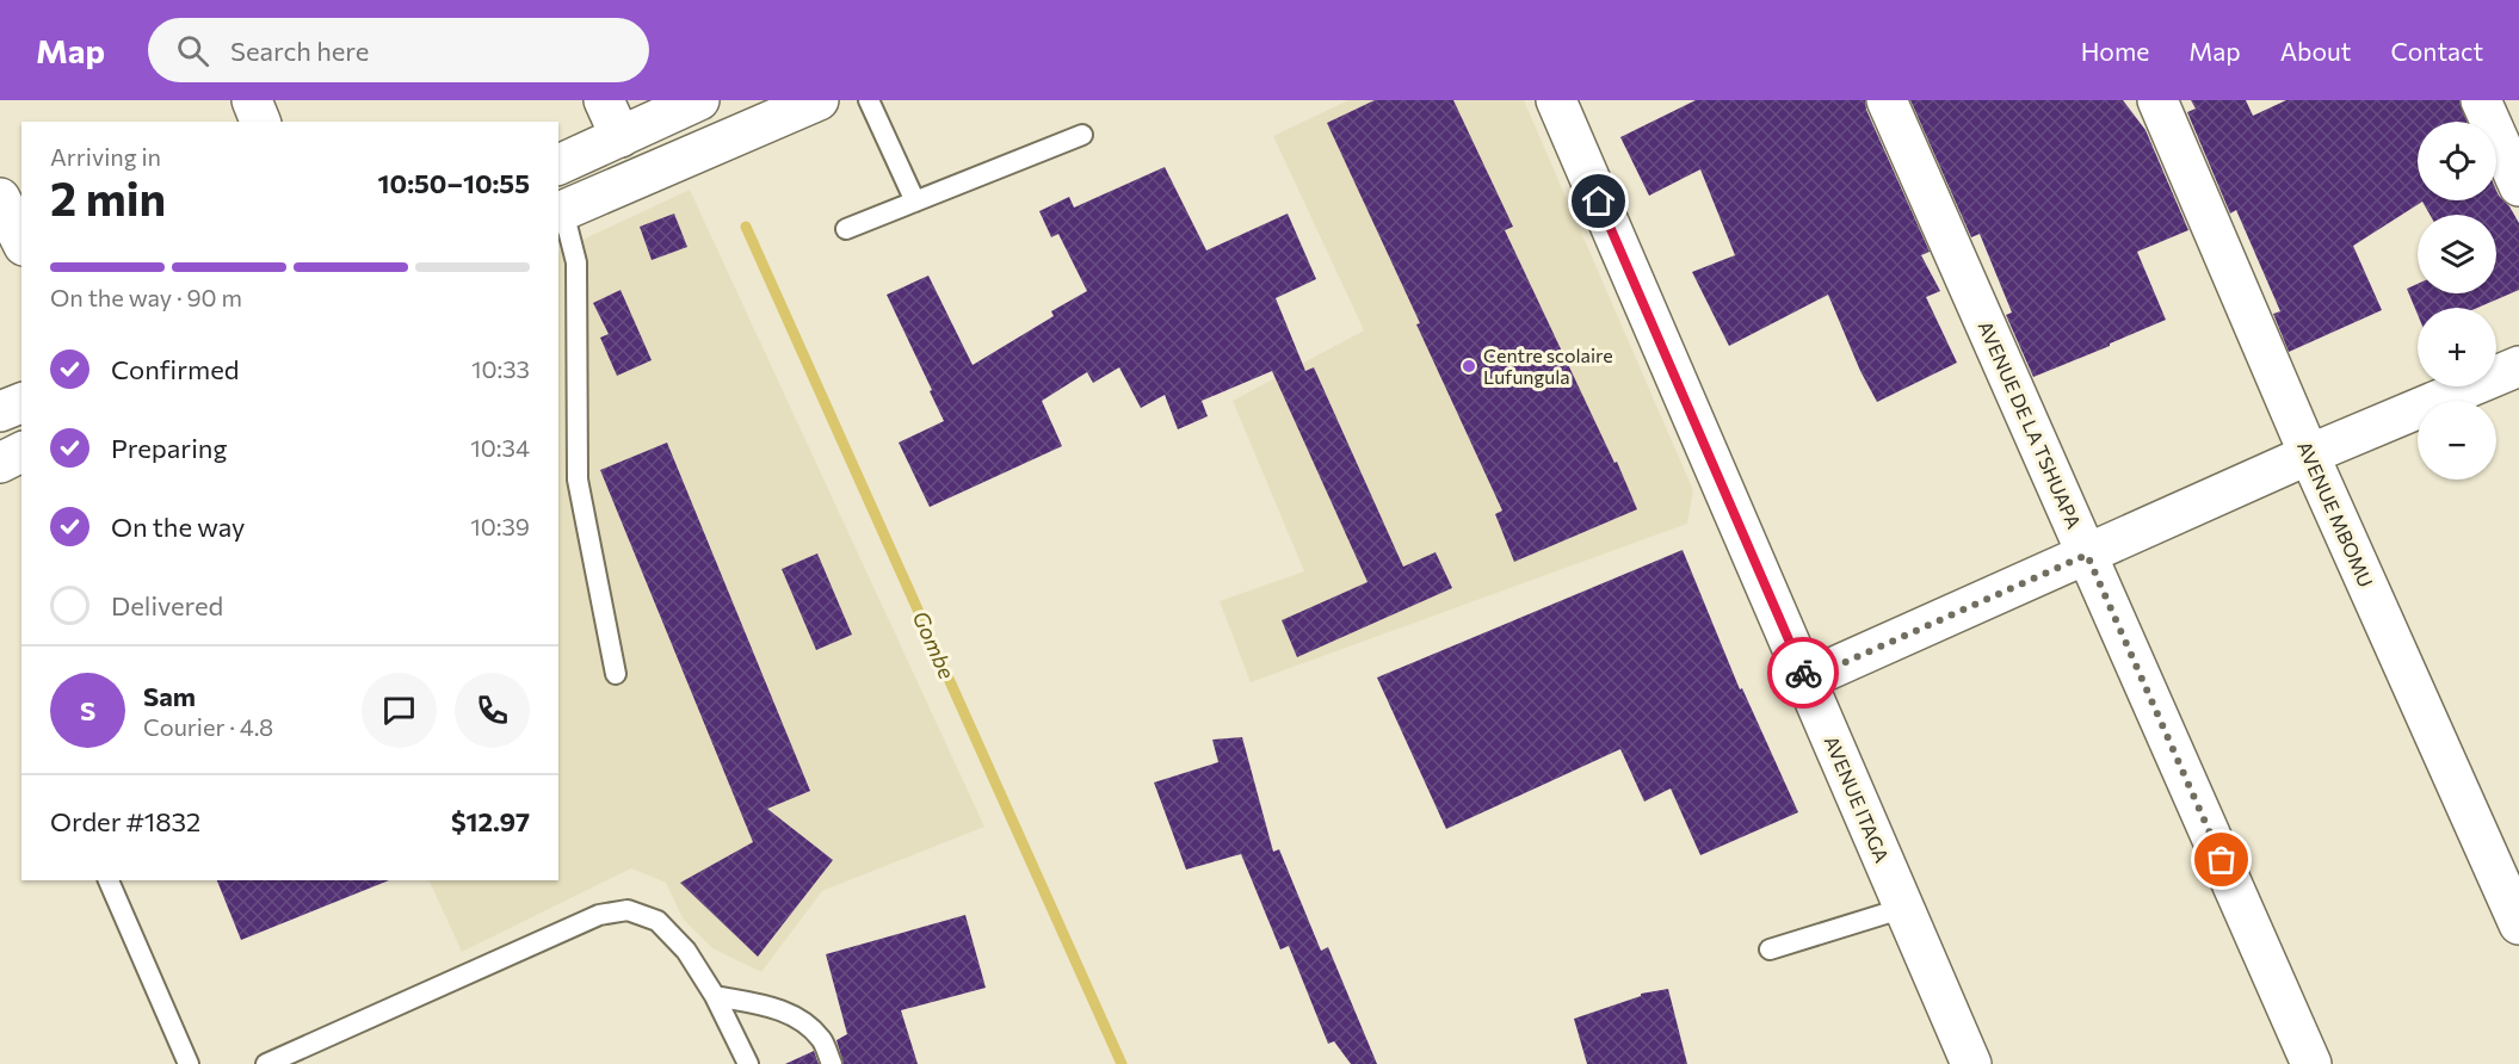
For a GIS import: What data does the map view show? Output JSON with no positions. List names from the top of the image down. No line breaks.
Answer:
{"streets":{"street":["AVENUE DE LA TSHUAPA","AVENUE MBOMU","AVENUE ITAGA"]},"water":["Gombe"],"places":["Centre scolaire Lufungula"],"page":{"header":"Map","search":"Search here","nav":["Home","Map","About","Contact"],"map_buttons":["+","−"],"heading":["2 min","Arriving in","10:50–10:55"],"panel":["Sam","Courier · 4.8","Order #1832","$12.97"],"bar":"On the way · 90 m","list":[["Confirmed","10:33"],["Preparing","10:34"],["On the way","10:39"],"Delivered"],"round":"S"}}
